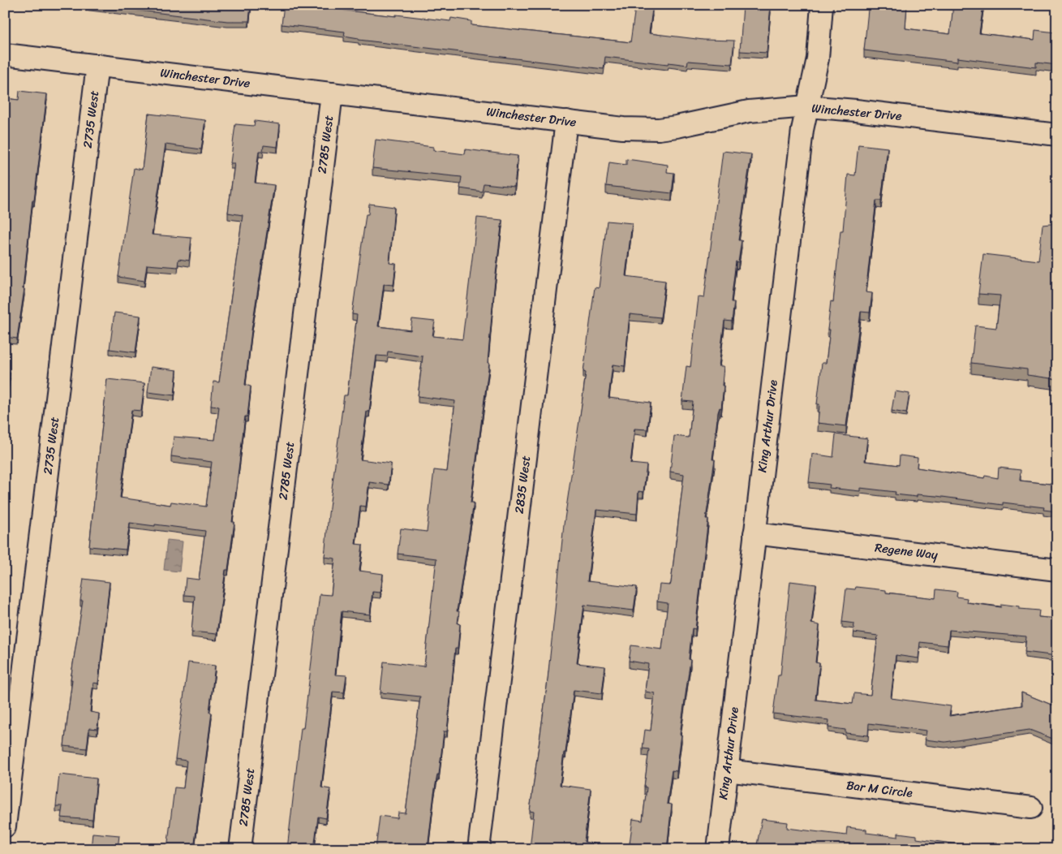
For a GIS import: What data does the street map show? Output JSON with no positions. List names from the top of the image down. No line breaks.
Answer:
{"streets":{"street":["Winchester Drive","2735 West","2785 West","King Arthur Drive","2835 West","Regene Way","Bar M Circle"]},"crossings":[["Winchester Drive","2735 West"],["Winchester Drive","2785 West"],["Winchester Drive","King Arthur Drive"],["Winchester Drive","2835 West"],["King Arthur Drive","Regene Way"],["King Arthur Drive","Bar M Circle"]]}
